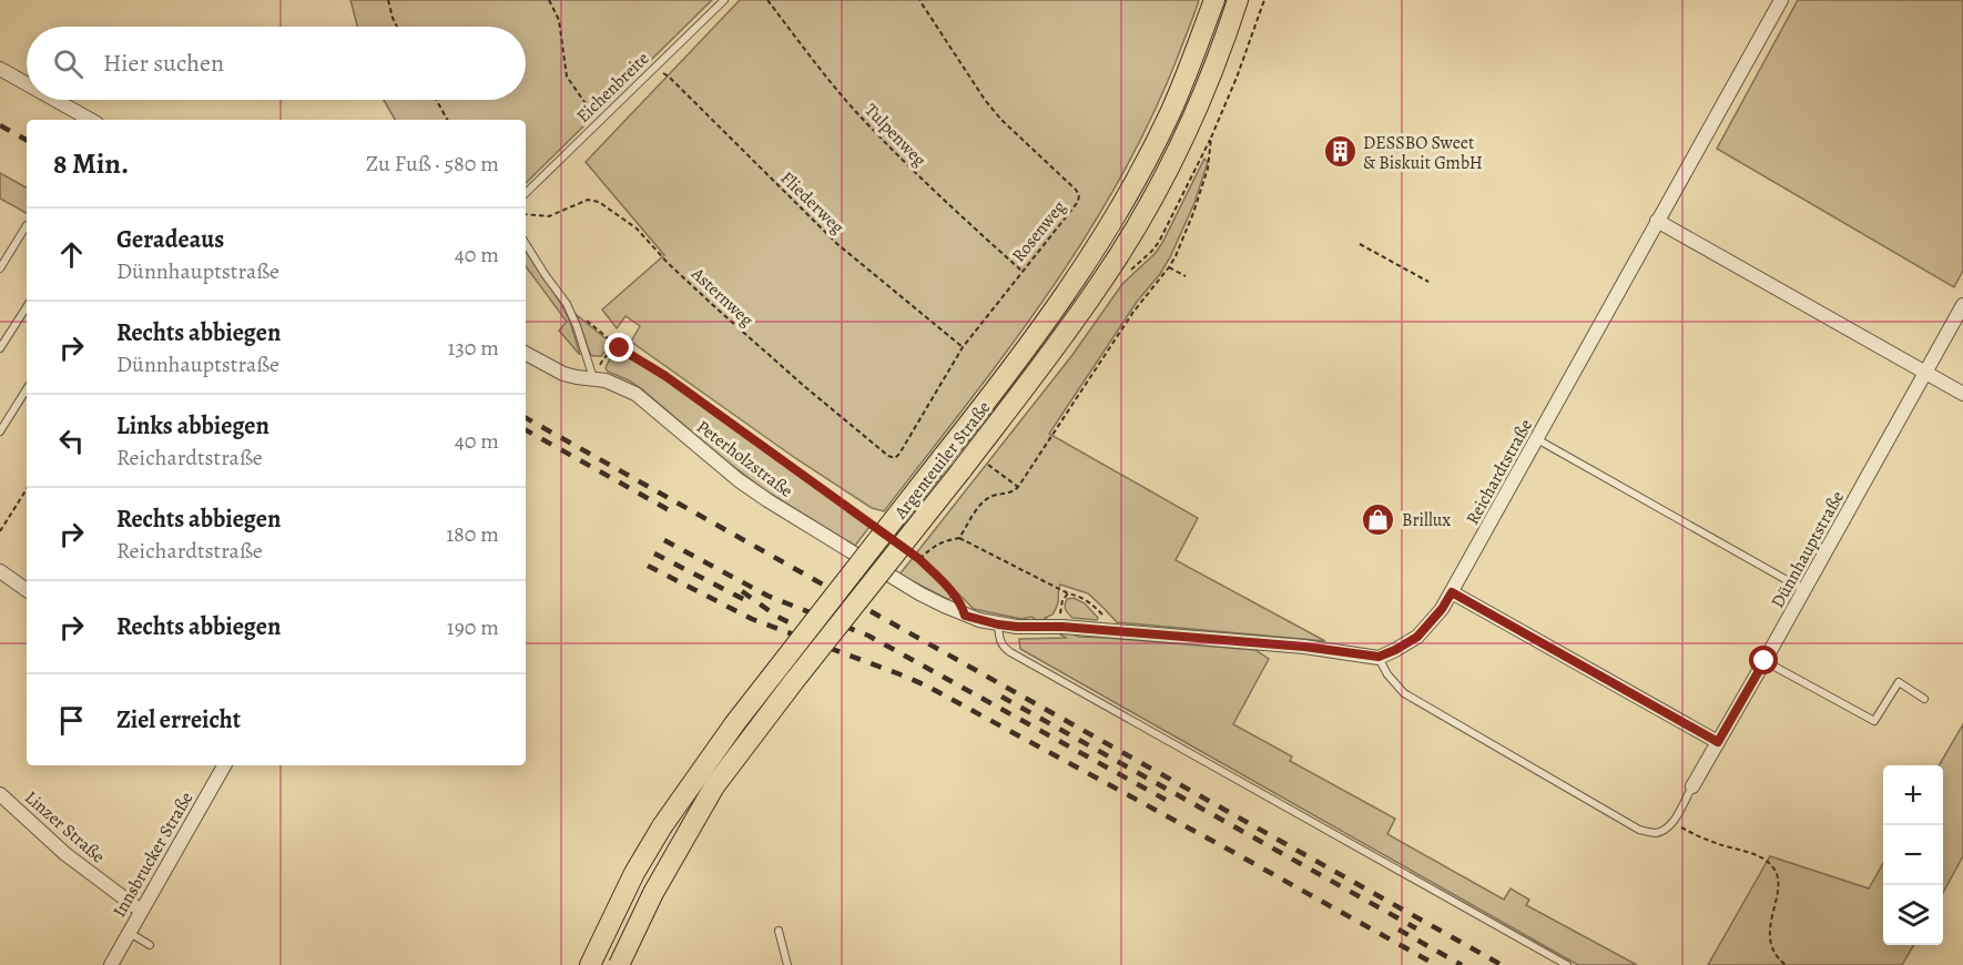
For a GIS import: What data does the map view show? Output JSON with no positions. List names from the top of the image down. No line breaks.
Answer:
{"streets":{"main road":["Argenteuiler Straße"],"street":["Peterholzstraße","Reichardtstraße","Dünnhauptstraße","Linzer Straße","Innsbrucker Straße"],"lane":["Eichenbreite"],"path":["Tulpenweg","Fliederweg","Rosenweg","Asternweg"]},"crossings":[["Eichenbreite","Fliederweg"],["Tulpenweg","Rosenweg"],["Fliederweg","Rosenweg"],["Rosenweg","Asternweg"],["Linzer Straße","Innsbrucker Straße"]],"places":{"building":["DESSBO Sweet & Biskuit GmbH"],"shop":["Brillux"]},"page":{"search":"Hier suchen","heading":["8 Min.","Zu Fuß · 580 m"],"list":[["Geradeaus","Dünnhauptstraße","40 m"],["Rechts abbiegen","Dünnhauptstraße","130 m"],["Links abbiegen","Reichardtstraße","40 m"],["Rechts abbiegen","Reichardtstraße","180 m"],["Rechts abbiegen","190 m"],"Ziel erreicht"],"map_buttons":["+","−"]}}
